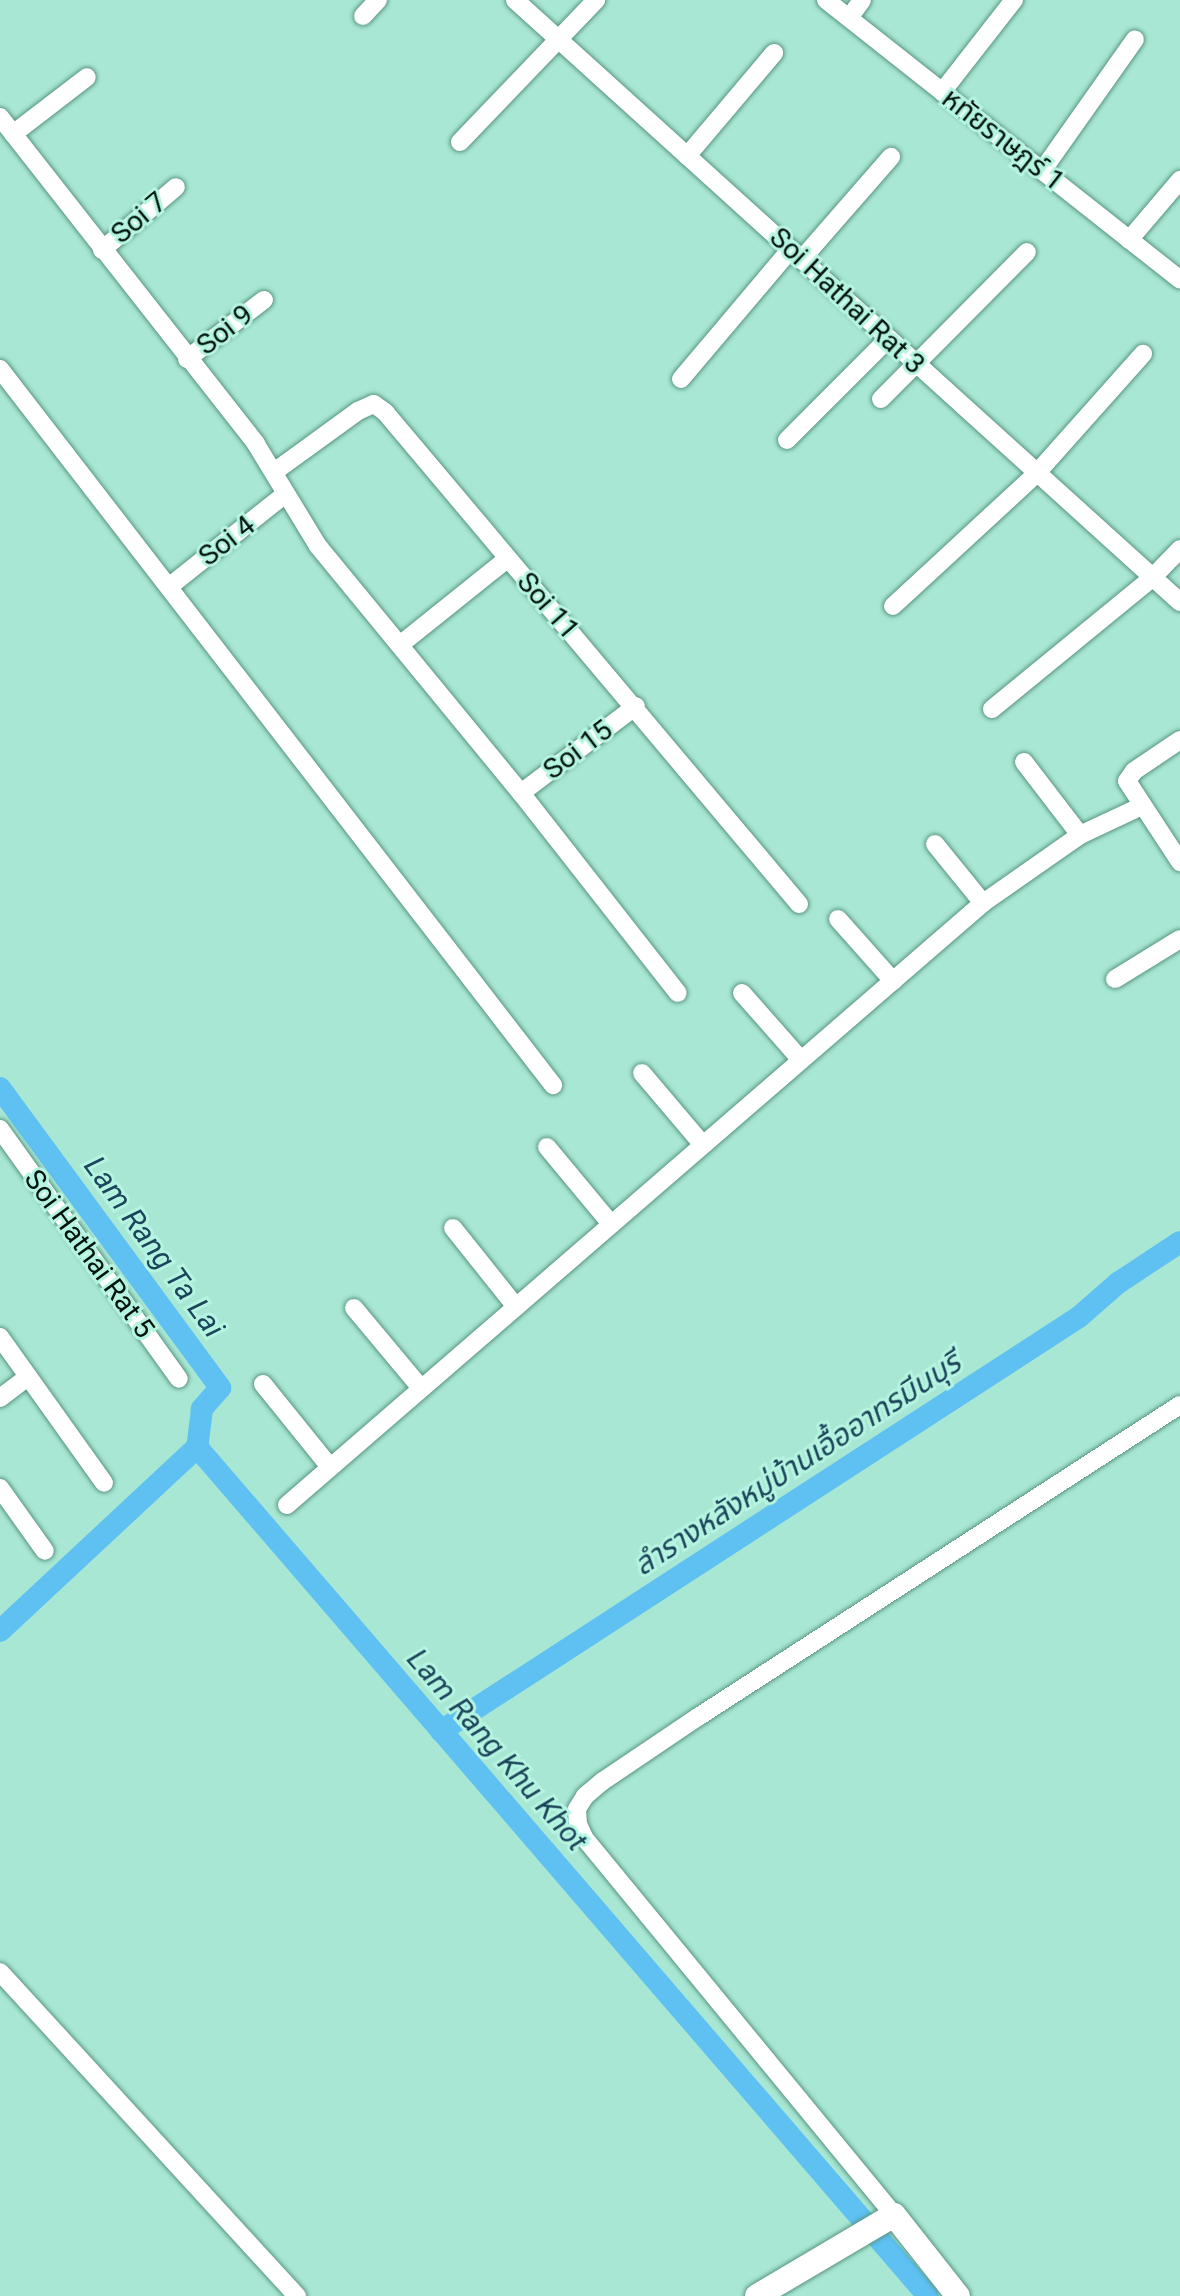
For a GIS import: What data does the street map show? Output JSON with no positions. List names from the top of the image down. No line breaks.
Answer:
{"streets":{"street":["หทัยราษฎร์ 1","Soi 7","Soi Hathai Rat 3","Soi 9","Soi 4","Soi 11","Soi 15","Soi Hathai Rat 5"]},"crossings":[["Soi 11","Soi 15"]],"water":["Lam Rang Ta Lai","ลำรางหลังหมู่บ้านเอื้ออาทรมีนบุรี","Lam Rang Khu Khot"]}
